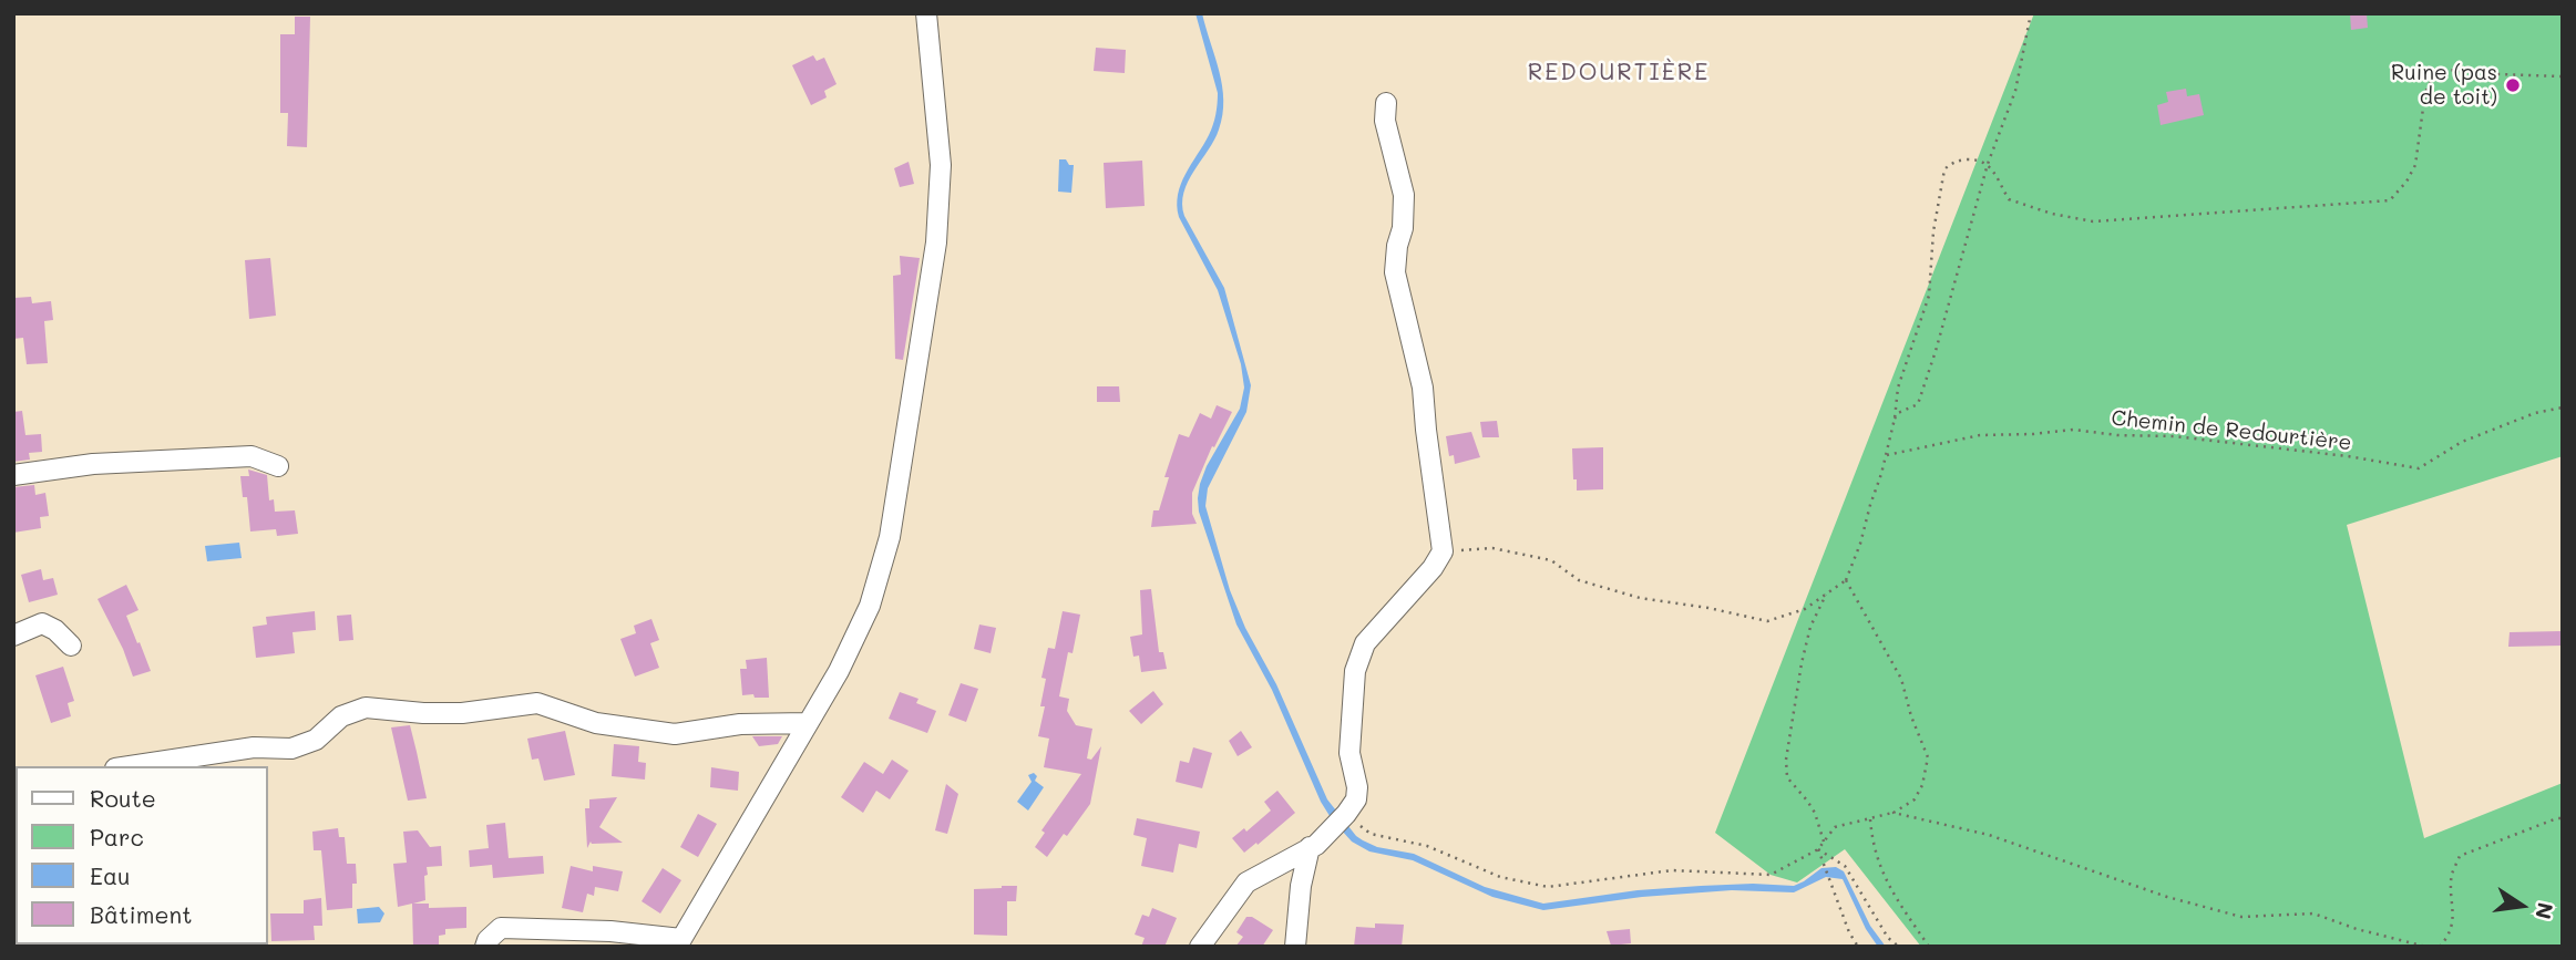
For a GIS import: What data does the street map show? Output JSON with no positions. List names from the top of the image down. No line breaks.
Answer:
{"streets":{"path":["Chemin de Redourtière"]},"districts":["REDOURTIÈRE"],"places":["Ruine (pas de toit)"],"legend":["Route","Parc","Eau","Bâtiment"],"north":"right"}
